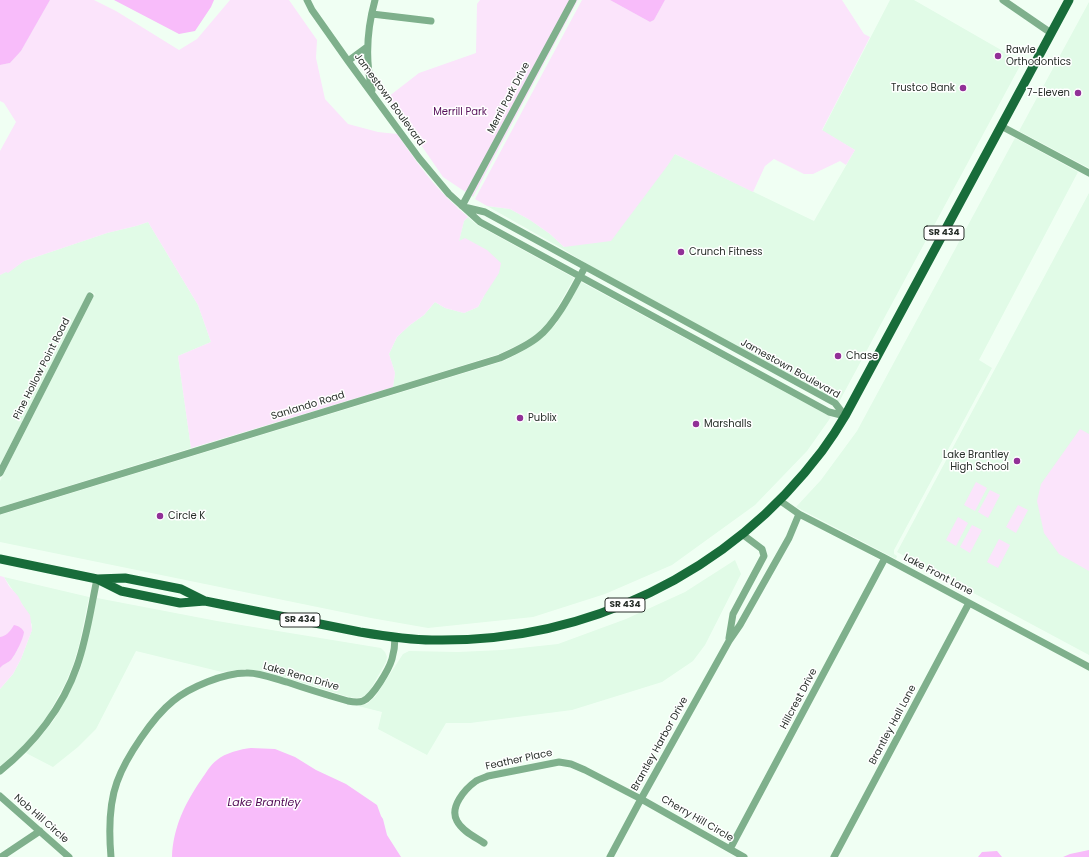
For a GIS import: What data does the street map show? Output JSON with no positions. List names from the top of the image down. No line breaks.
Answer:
{"streets":{"main road":["SR 434"],"street":["Merril Park Drive","Jamestown Boulevard","Pine Hollow Point Road","Sanlando Road","Lake Front Lane","Lake Rena Drive","Hillcrest Drive","Brantley Hall Lane","Brantley Harbor Drive","Feather Place","Nob Hill Circle","Cherry Hill Circle"]},"crossings":[["Merril Park Drive","Jamestown Boulevard"],["Jamestown Boulevard","SR 434"],["Jamestown Boulevard","Sanlando Road"],["SR 434","Lake Front Lane"],["SR 434","Lake Rena Drive"],["SR 434","Brantley Harbor Drive"],["Lake Front Lane","Hillcrest Drive"],["Lake Front Lane","Brantley Hall Lane"],["Lake Front Lane","Brantley Harbor Drive"],["Hillcrest Drive","Cherry Hill Circle"],["Brantley Harbor Drive","Feather Place"],["Brantley Harbor Drive","Cherry Hill Circle"],["Feather Place","Cherry Hill Circle"]],"water":["Lake Brantley"],"parks":["Merrill Park"],"places":["Rawle Orthodontics","Trustco Bank","7-Eleven","Crunch Fitness","Chase","Publix","Marshalls","Lake Brantley High School","Circle K"]}
